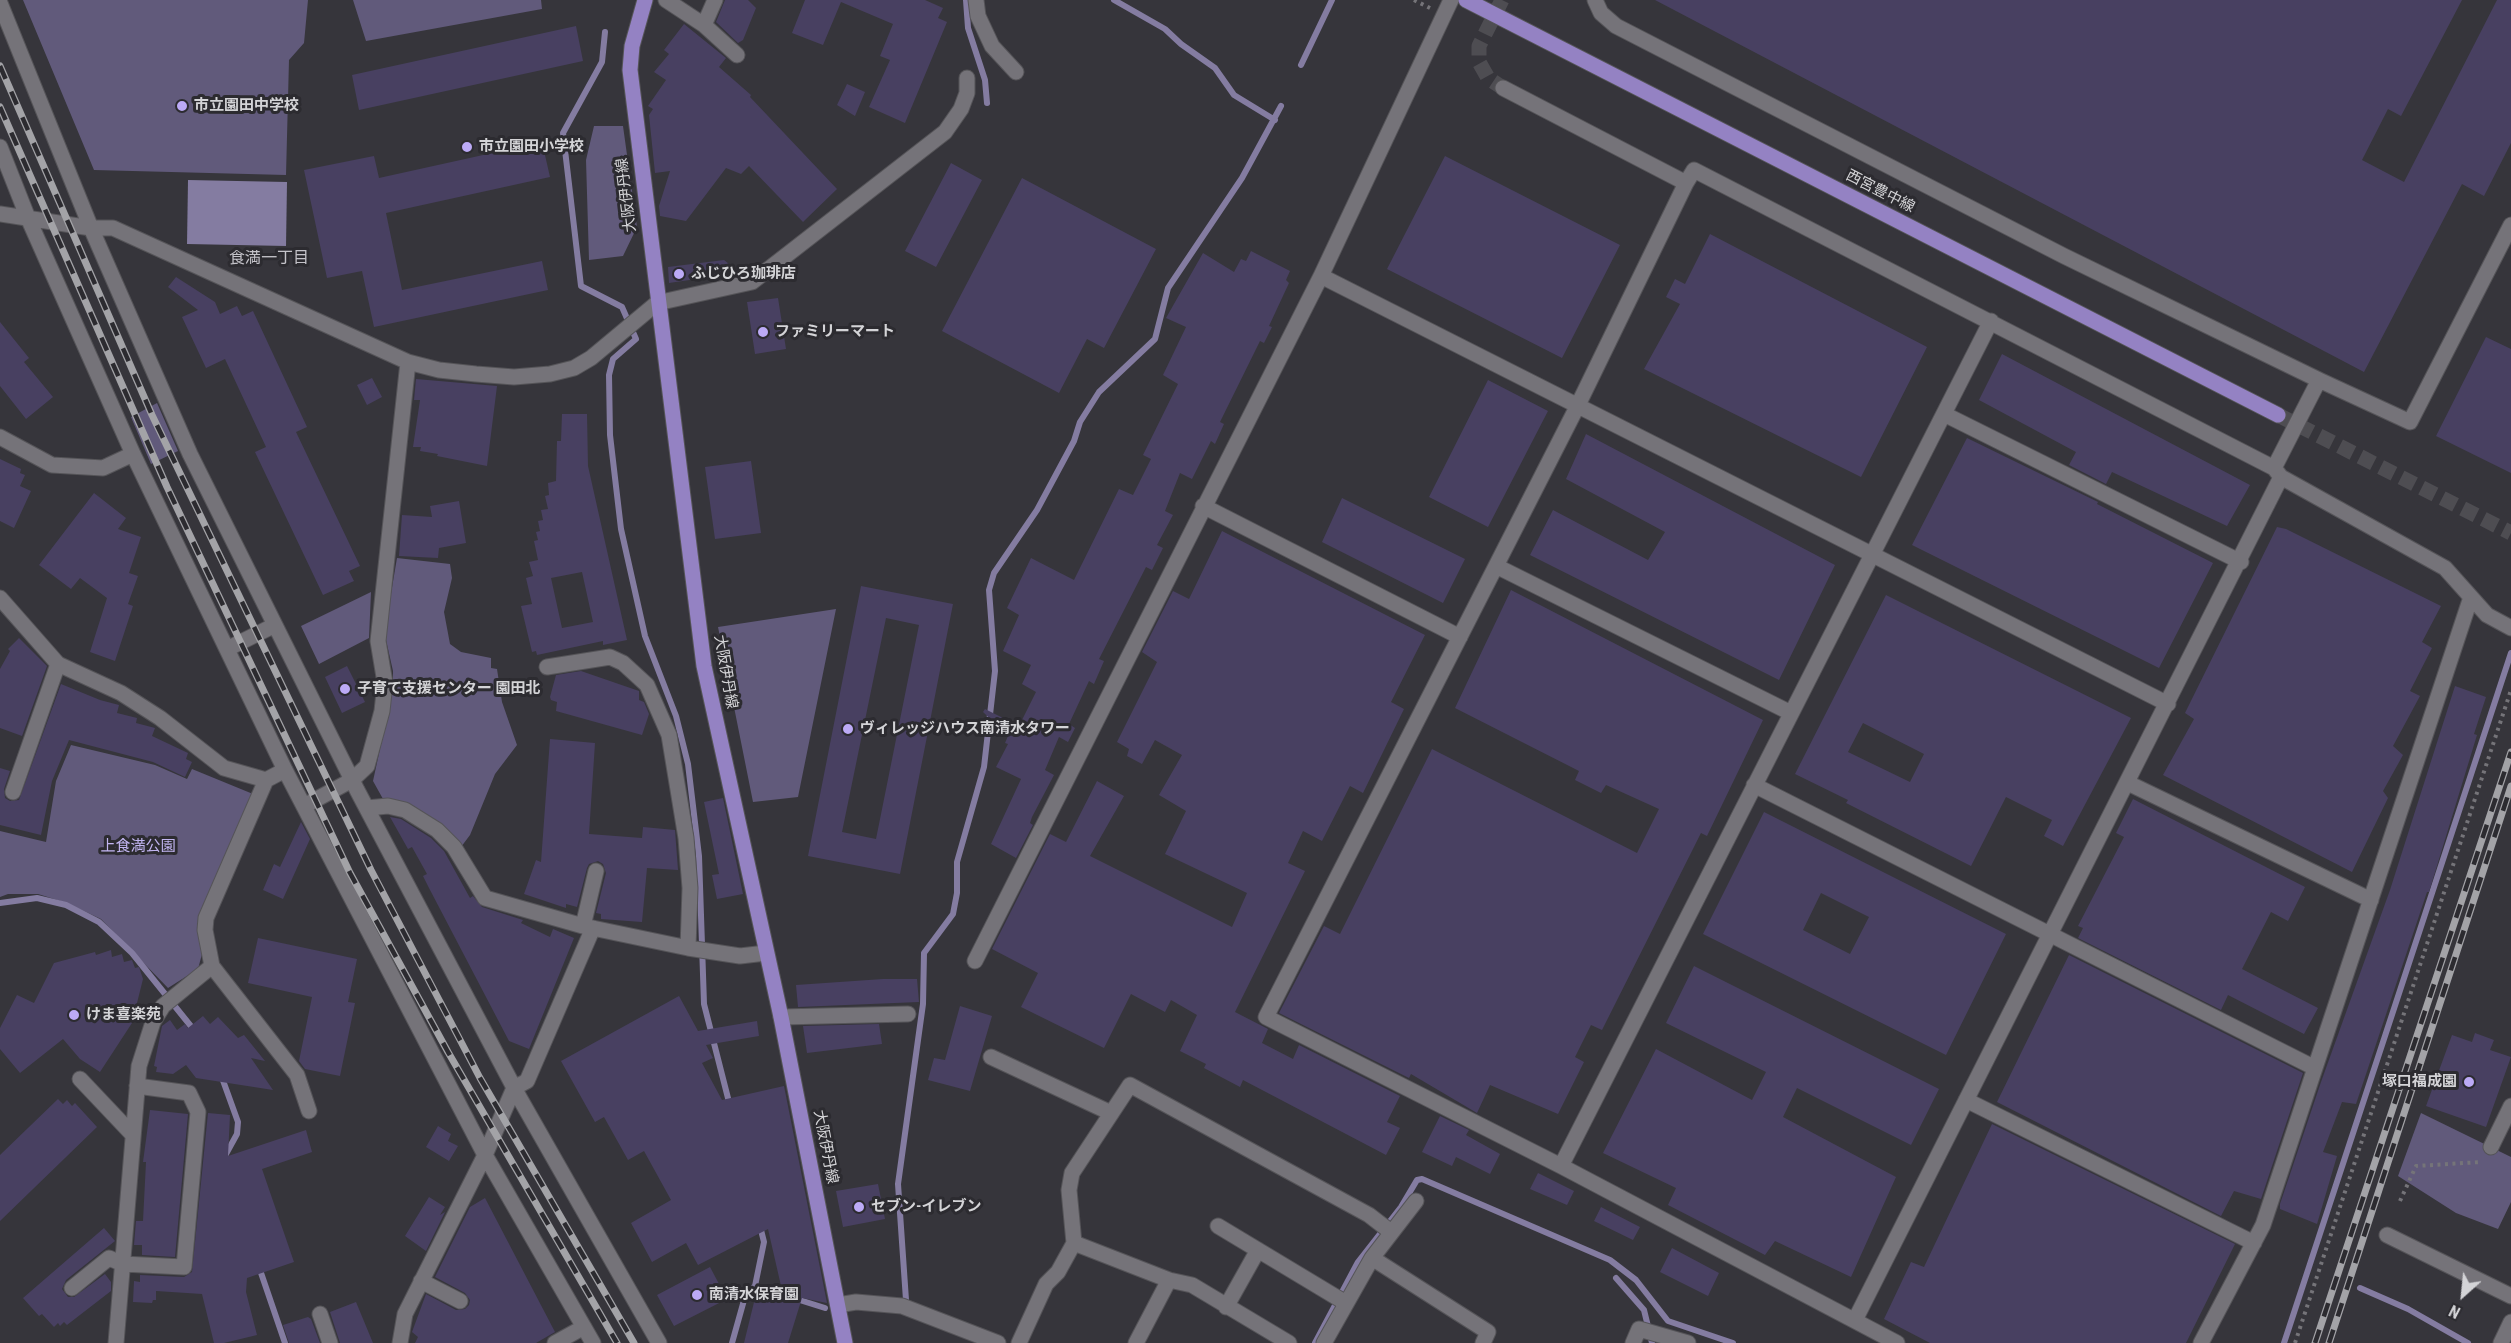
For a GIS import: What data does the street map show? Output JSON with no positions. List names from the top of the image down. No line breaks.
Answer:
{"streets":{"main road":["西宮豊中線","大阪伊丹線"]},"districts":["食満一丁目"],"parks":["上食満公園"],"places":["市立園田中学校","市立園田小学校","ふじひろ珈琲店","ファミリーマート","子育て支援センター 園田北","ヴィレッジハウス南清水タワー","けま喜楽苑","塚口福成園","セブン-イレブン","南清水保育園"],"north":"bottom left"}
